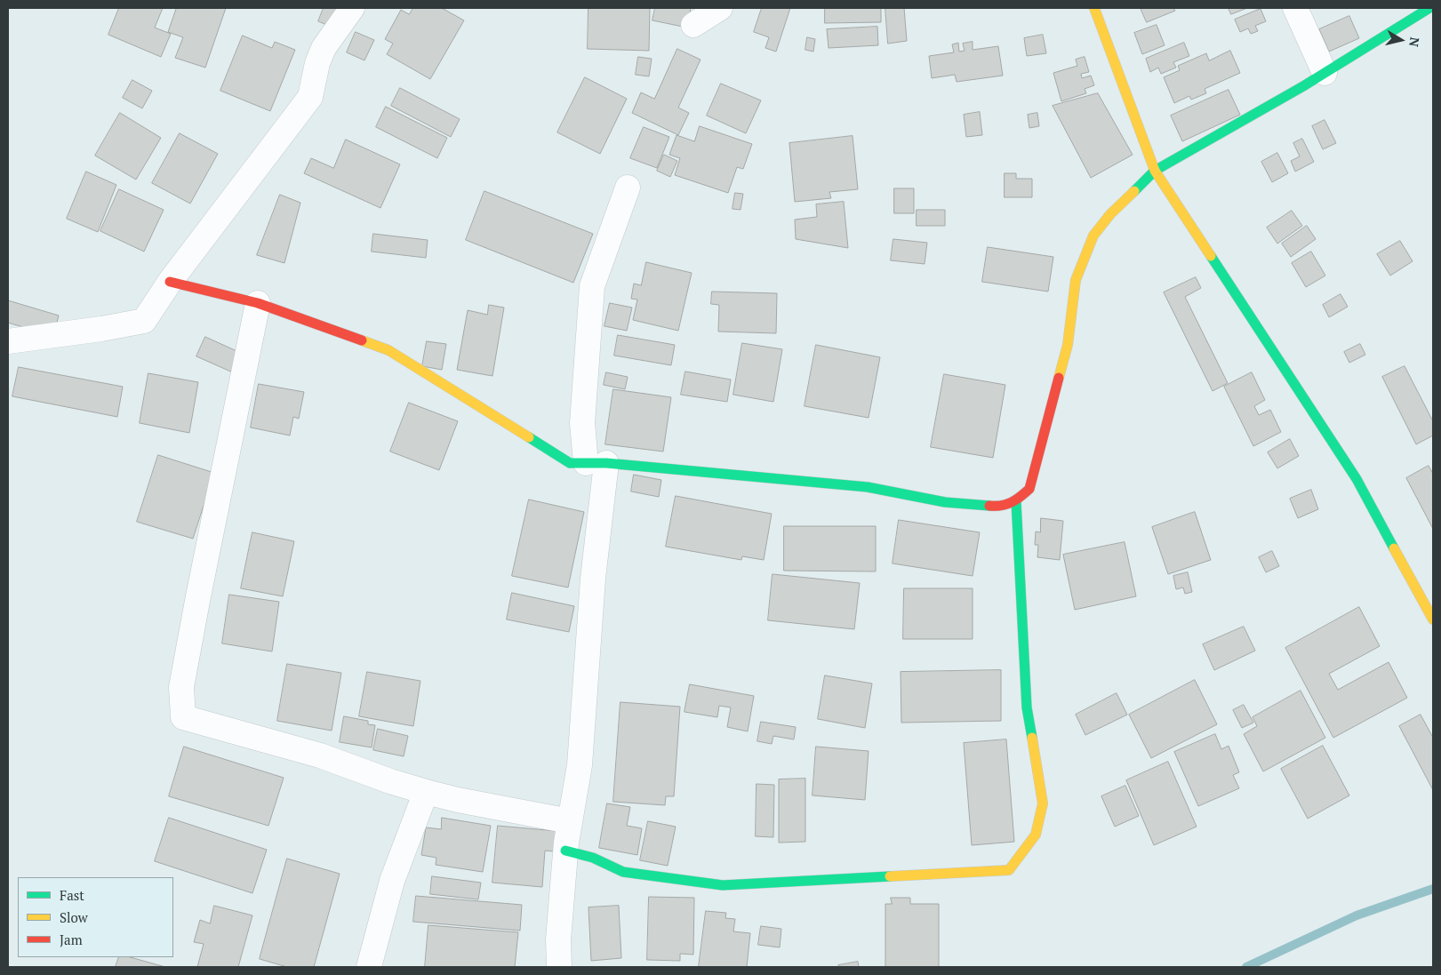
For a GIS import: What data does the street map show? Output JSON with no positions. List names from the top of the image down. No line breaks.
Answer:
{"legend":["Fast","Slow","Jam"],"north":"right"}
